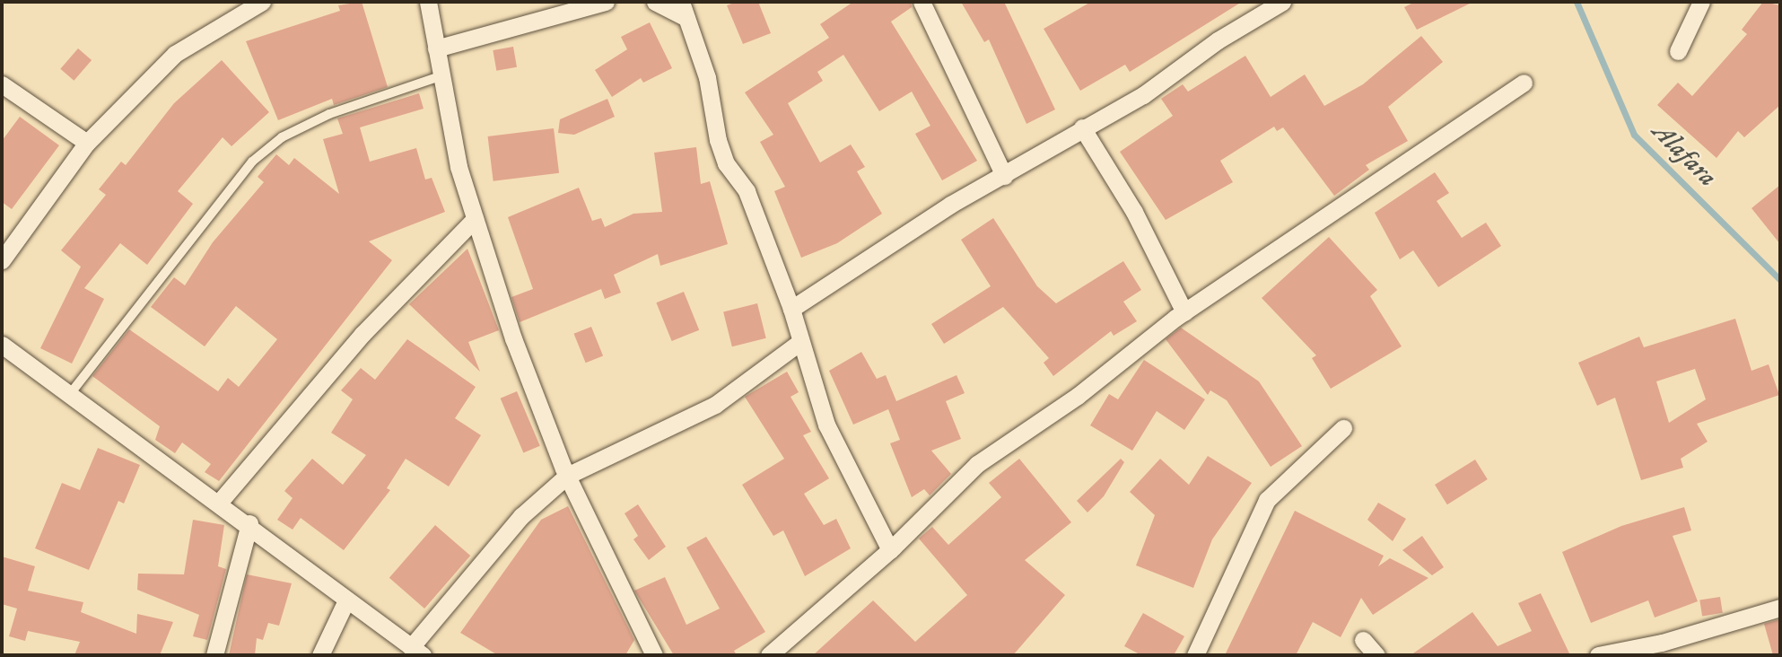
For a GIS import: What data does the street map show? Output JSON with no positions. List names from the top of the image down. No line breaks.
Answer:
{"water":["Alafara"]}
